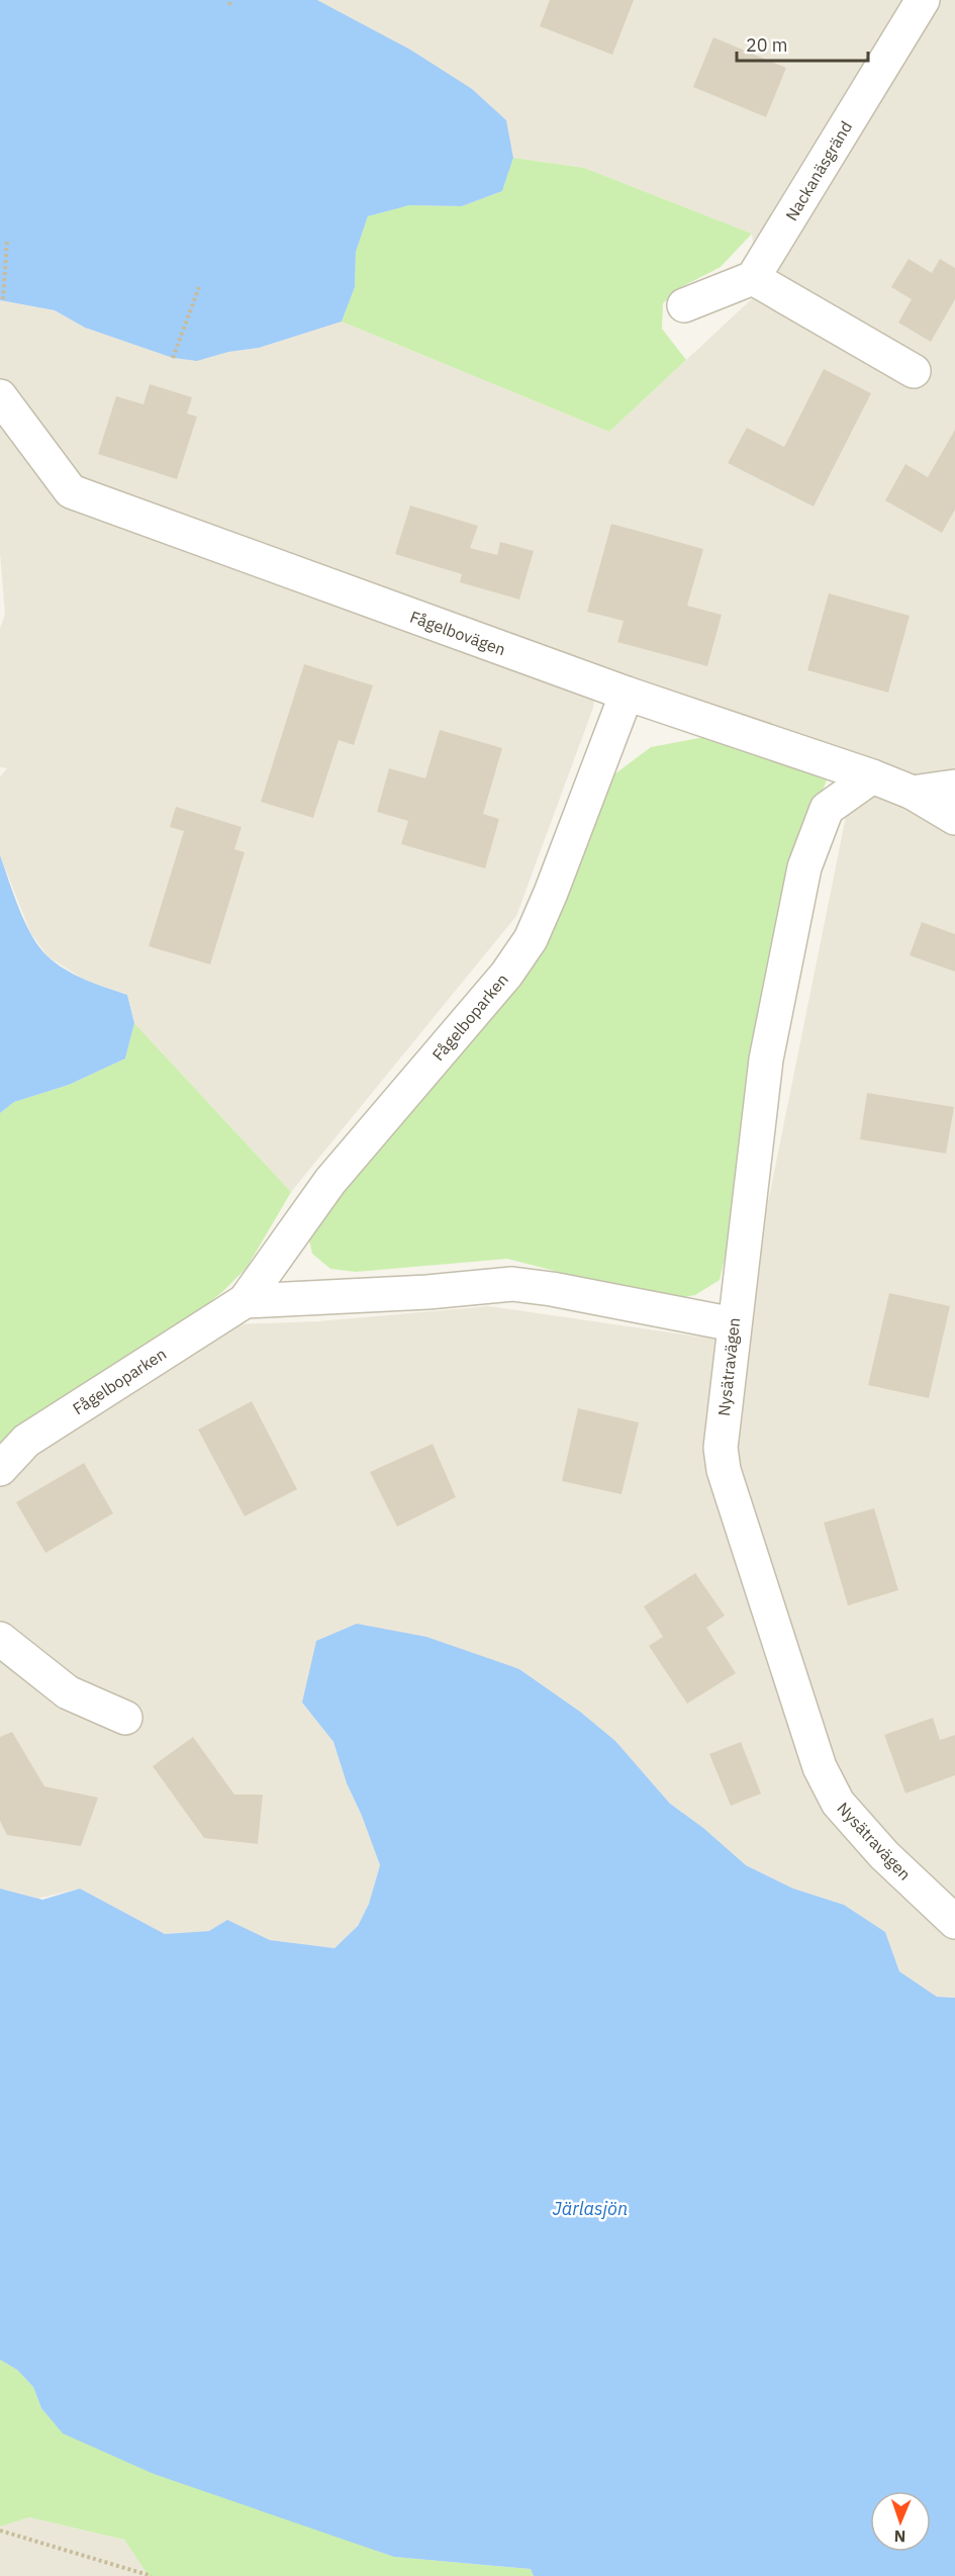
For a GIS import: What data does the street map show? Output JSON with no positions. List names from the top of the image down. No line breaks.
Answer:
{"streets":{"street":["Nackanäsgränd","Fågelbovägen","Fågelboparken","Nysätravägen"]},"crossings":[["Fågelbovägen","Fågelboparken"],["Fågelbovägen","Nysätravägen"],["Fågelboparken","Nysätravägen"]],"water":["Järlasjön"],"scale_bar":"20 m","north":"bottom"}
